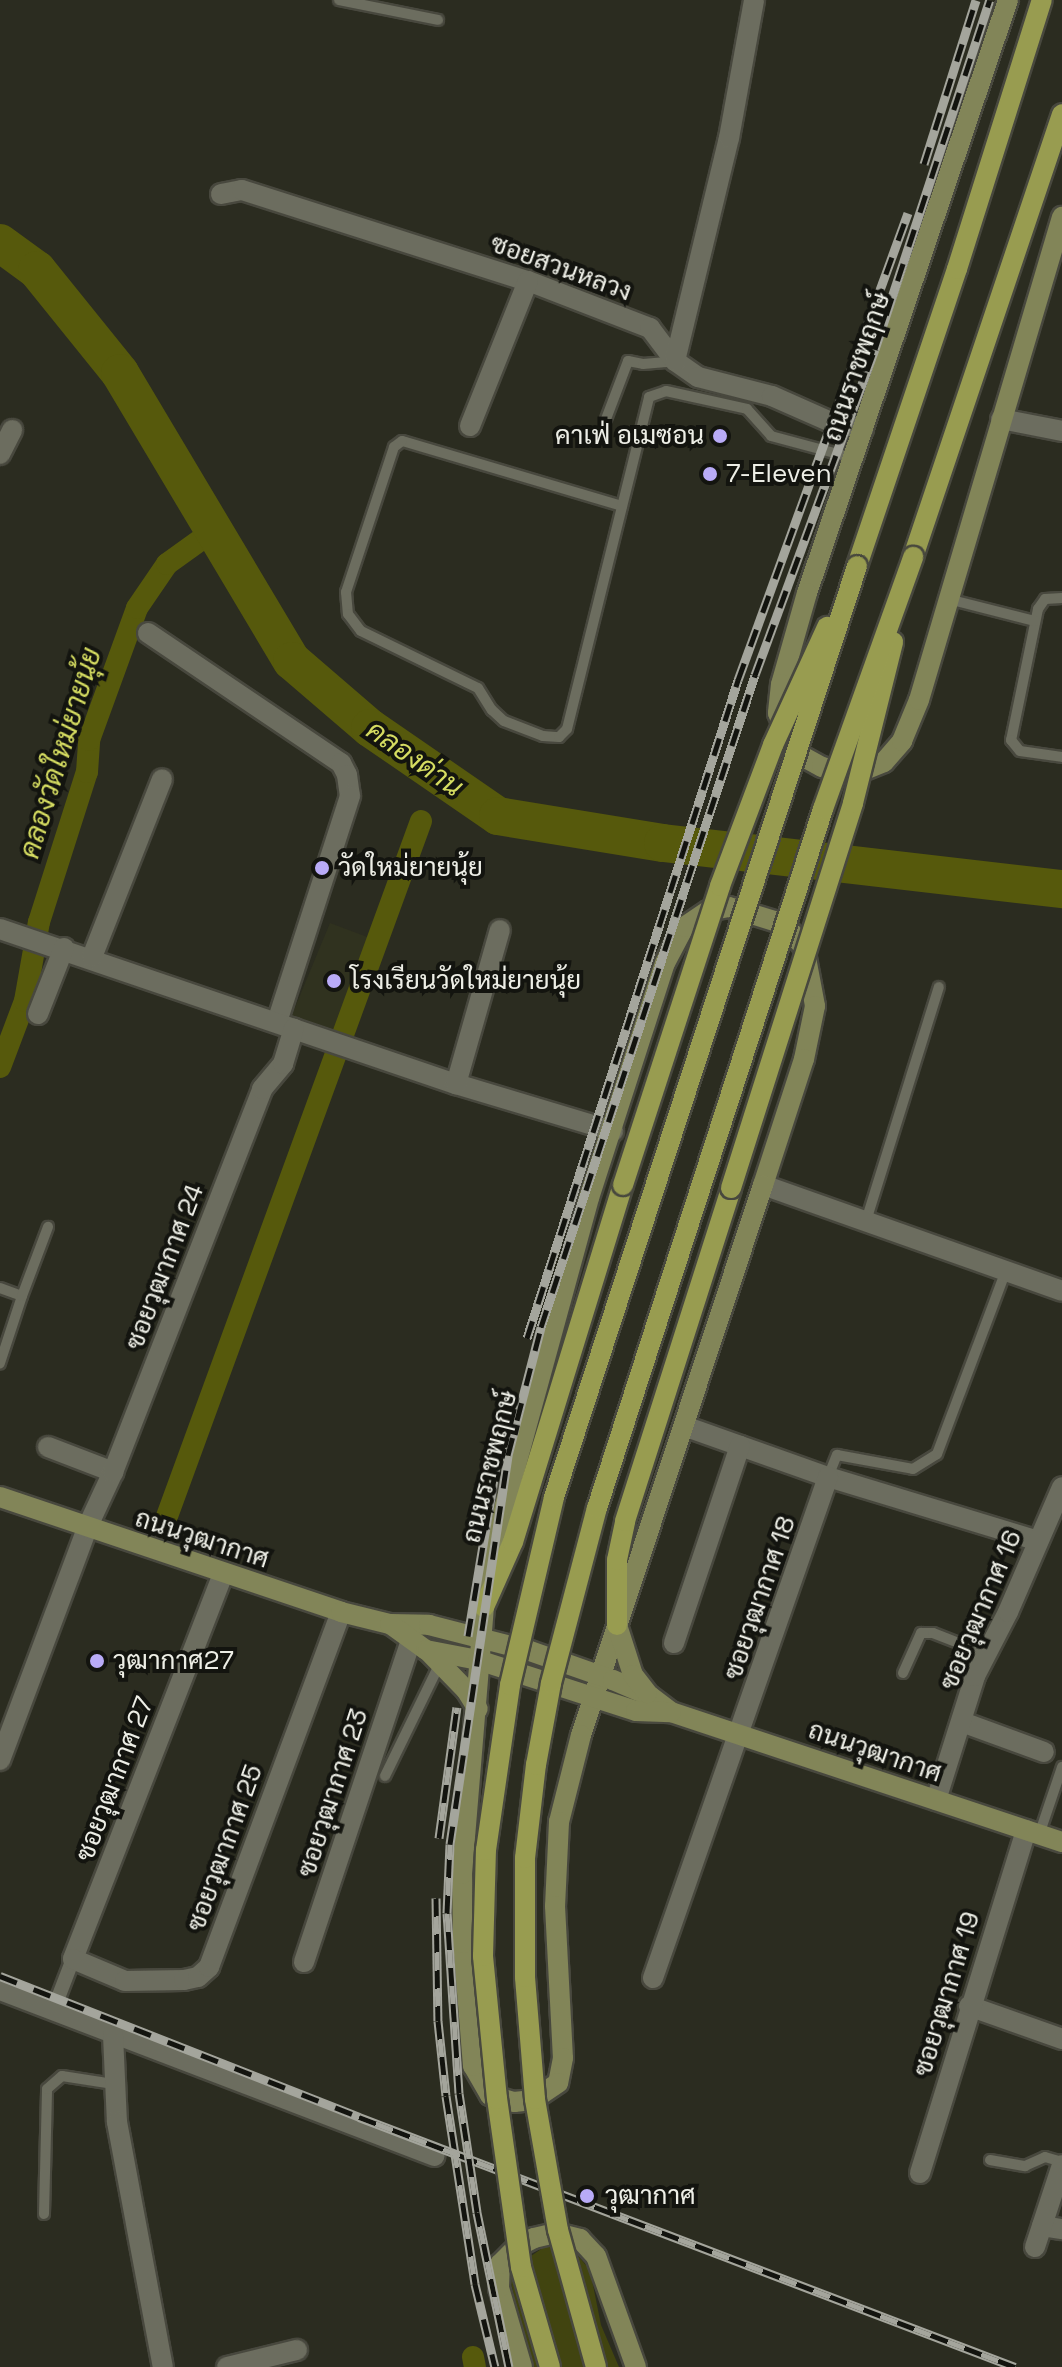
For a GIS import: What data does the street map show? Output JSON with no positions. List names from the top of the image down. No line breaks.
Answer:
{"streets":{"main road":["ถนนราชพฤกษ์","ถนนวุฒากาศ"],"street":["ซอยสวนหลวง","ซอยวุฒากาศ 24","ซอยวุฒากาศ 18","ซอยวุฒากาศ 16","ซอยวุฒากาศ 27","ซอยวุฒากาศ 23","ซอยวุฒากาศ 25","ซอยวุฒากาศ 19"]},"crossings":[["ซอยสวนหลวง","ถนนราชพฤกษ์"],["ถนนราชพฤกษ์","ถนนวุฒากาศ"],["ซอยวุฒากาศ 24","ถนนวุฒากาศ"],["ถนนวุฒากาศ","ซอยวุฒากาศ 18"],["ถนนวุฒากาศ","ซอยวุฒากาศ 16"],["ถนนวุฒากาศ","ซอยวุฒากาศ 27"],["ถนนวุฒากาศ","ซอยวุฒากาศ 23"],["ถนนวุฒากาศ","ซอยวุฒากาศ 25"],["ถนนวุฒากาศ","ซอยวุฒากาศ 19"],["ซอยวุฒากาศ 27","ซอยวุฒากาศ 25"]],"water":["คลองวัดใหม่ยายนุ้ย","คลองด่าน"],"places":["คาเฟ่ อเมซอน","7-Eleven","วัดใหม่ยายนุ้ย","โรงเรียนวัดใหม่ยายนุ้ย","วุฒากาศ27","วุฒากาศ"]}
